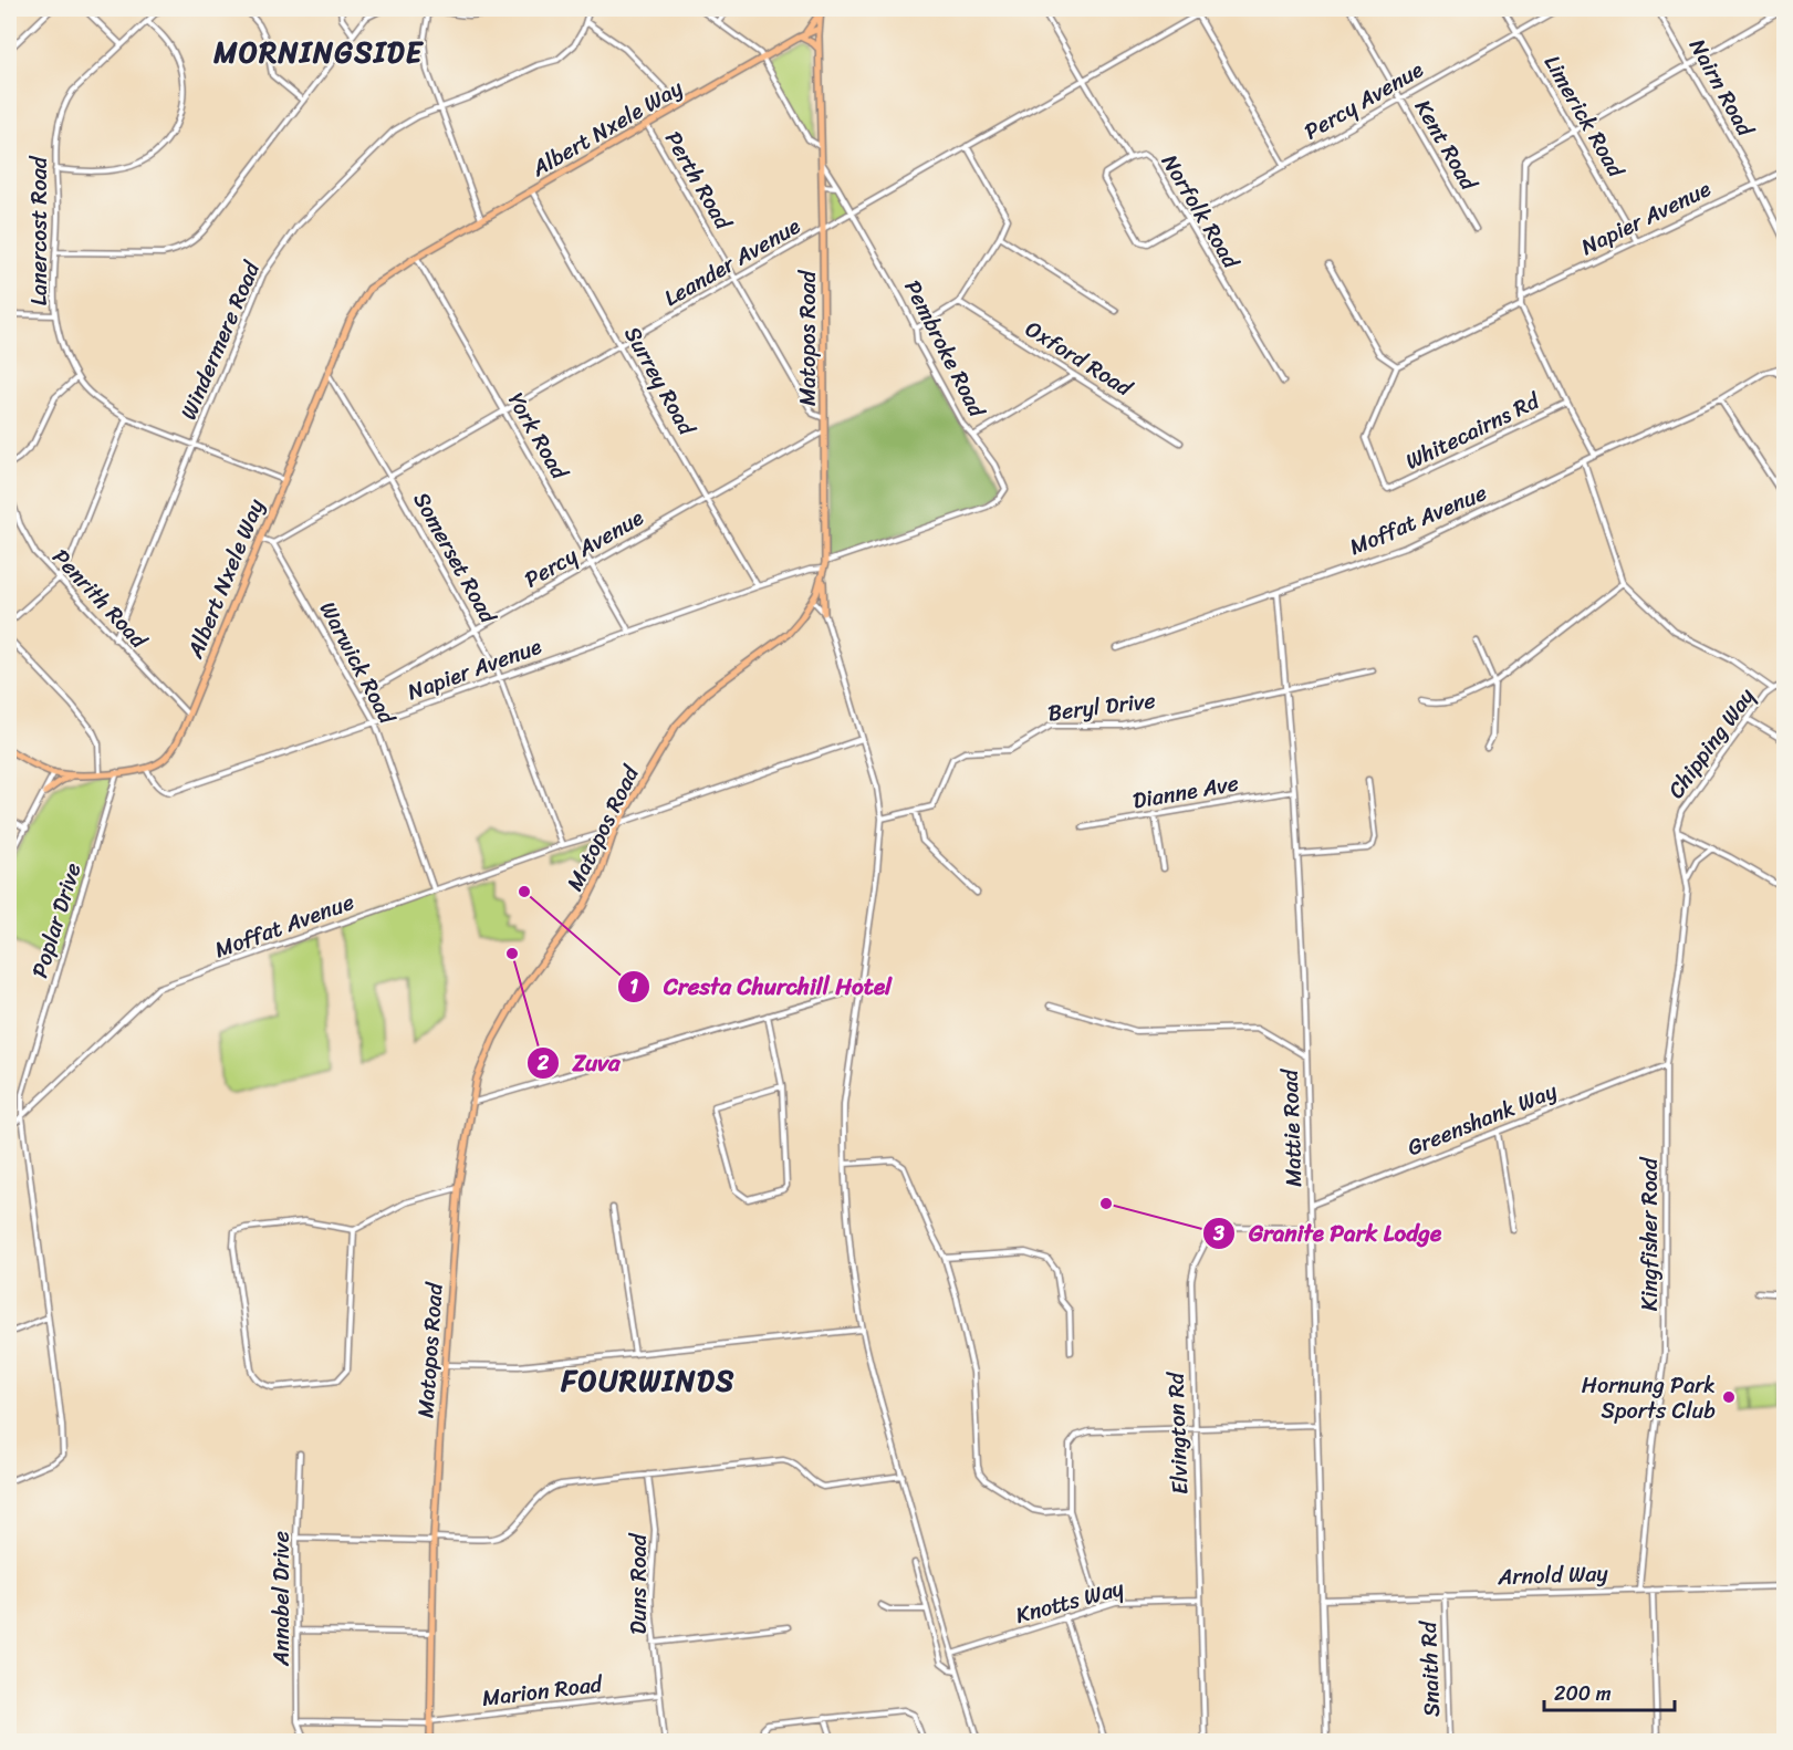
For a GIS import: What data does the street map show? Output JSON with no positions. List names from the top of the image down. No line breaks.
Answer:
{"streets":{"main road":["Albert Nxele Way","Matopos Road"],"street":["Nairn Road","Percy Avenue","Limerick Road","Kent Road","Perth Road","Norfolk Road","Napier Avenue","Lanercost Road","Leander Avenue","Windermere Road","Pembroke Road","Oxford Road","Surrey Road","Whitecairns Rd","York Road","Moffat Avenue","Somerset Road","Penrith Road","Warwick Road","Beryl Drive","Chipping Way","Dianne Ave","Poplar Drive","Greenshank Way","Mattie Road","Kingfisher Road","Elvington Rd","Arnold Way","Duns Road","Annabel Drive","Knotts Way","Snaith Rd","Marion Road"]},"crossings":[["Nairn Road","Napier Avenue"],["Percy Avenue","Limerick Road"],["Percy Avenue","Kent Road"],["Percy Avenue","Norfolk Road"],["Percy Avenue","Matopos Road"],["Percy Avenue","Surrey Road"],["Percy Avenue","York Road"],["Percy Avenue","Somerset Road"],["Percy Avenue","Warwick Road"],["Limerick Road","Napier Avenue"],["Albert Nxele Way","Perth Road"],["Albert Nxele Way","Napier Avenue"],["Albert Nxele Way","Lanercost Road"],["Albert Nxele Way","Surrey Road"],["Albert Nxele Way","York Road"],["Albert Nxele Way","Somerset Road"],["Albert Nxele Way","Penrith Road"],["Albert Nxele Way","Poplar Drive"],["Perth Road","Leander Avenue"],["Perth Road","Matopos Road"],["Norfolk Road","Leander Avenue"],["Napier Avenue","Matopos Road"],["Napier Avenue","Pembroke Road"],["Napier Avenue","Surrey Road"],["Napier Avenue","York Road"],["Napier Avenue","Somerset Road"],["Napier Avenue","Warwick Road"],["Lanercost Road","Windermere Road"],["Leander Avenue","Matopos Road"],["Leander Avenue","Pembroke Road"],["Leander Avenue","Surrey Road"],["Leander Avenue","York Road"],["Leander Avenue","Somerset Road"],["Leander Avenue","Warwick Road"],["Matopos Road","Pembroke Road"],["Matopos Road","Moffat Avenue"],["Matopos Road","Marion Road"],["Windermere Road","Penrith Road"],["Moffat Avenue","Somerset Road"],["Moffat Avenue","Warwick Road"],["Moffat Avenue","Poplar Drive"],["Moffat Avenue","Mattie Road"],["Beryl Drive","Mattie Road"],["Chipping Way","Kingfisher Road"],["Dianne Ave","Mattie Road"],["Greenshank Way","Mattie Road"],["Greenshank Way","Kingfisher Road"],["Mattie Road","Elvington Rd"],["Mattie Road","Arnold Way"],["Kingfisher Road","Arnold Way"],["Elvington Rd","Knotts Way"],["Arnold Way","Snaith Rd"],["Duns Road","Marion Road"],["Annabel Drive","Marion Road"]],"districts":["MORNINGSIDE","FOURWINDS"],"places":["Cresta Churchill Hotel","Zuva","Granite Park Lodge","Hornung Park Sports Club"],"scale_bar":"200 m"}
